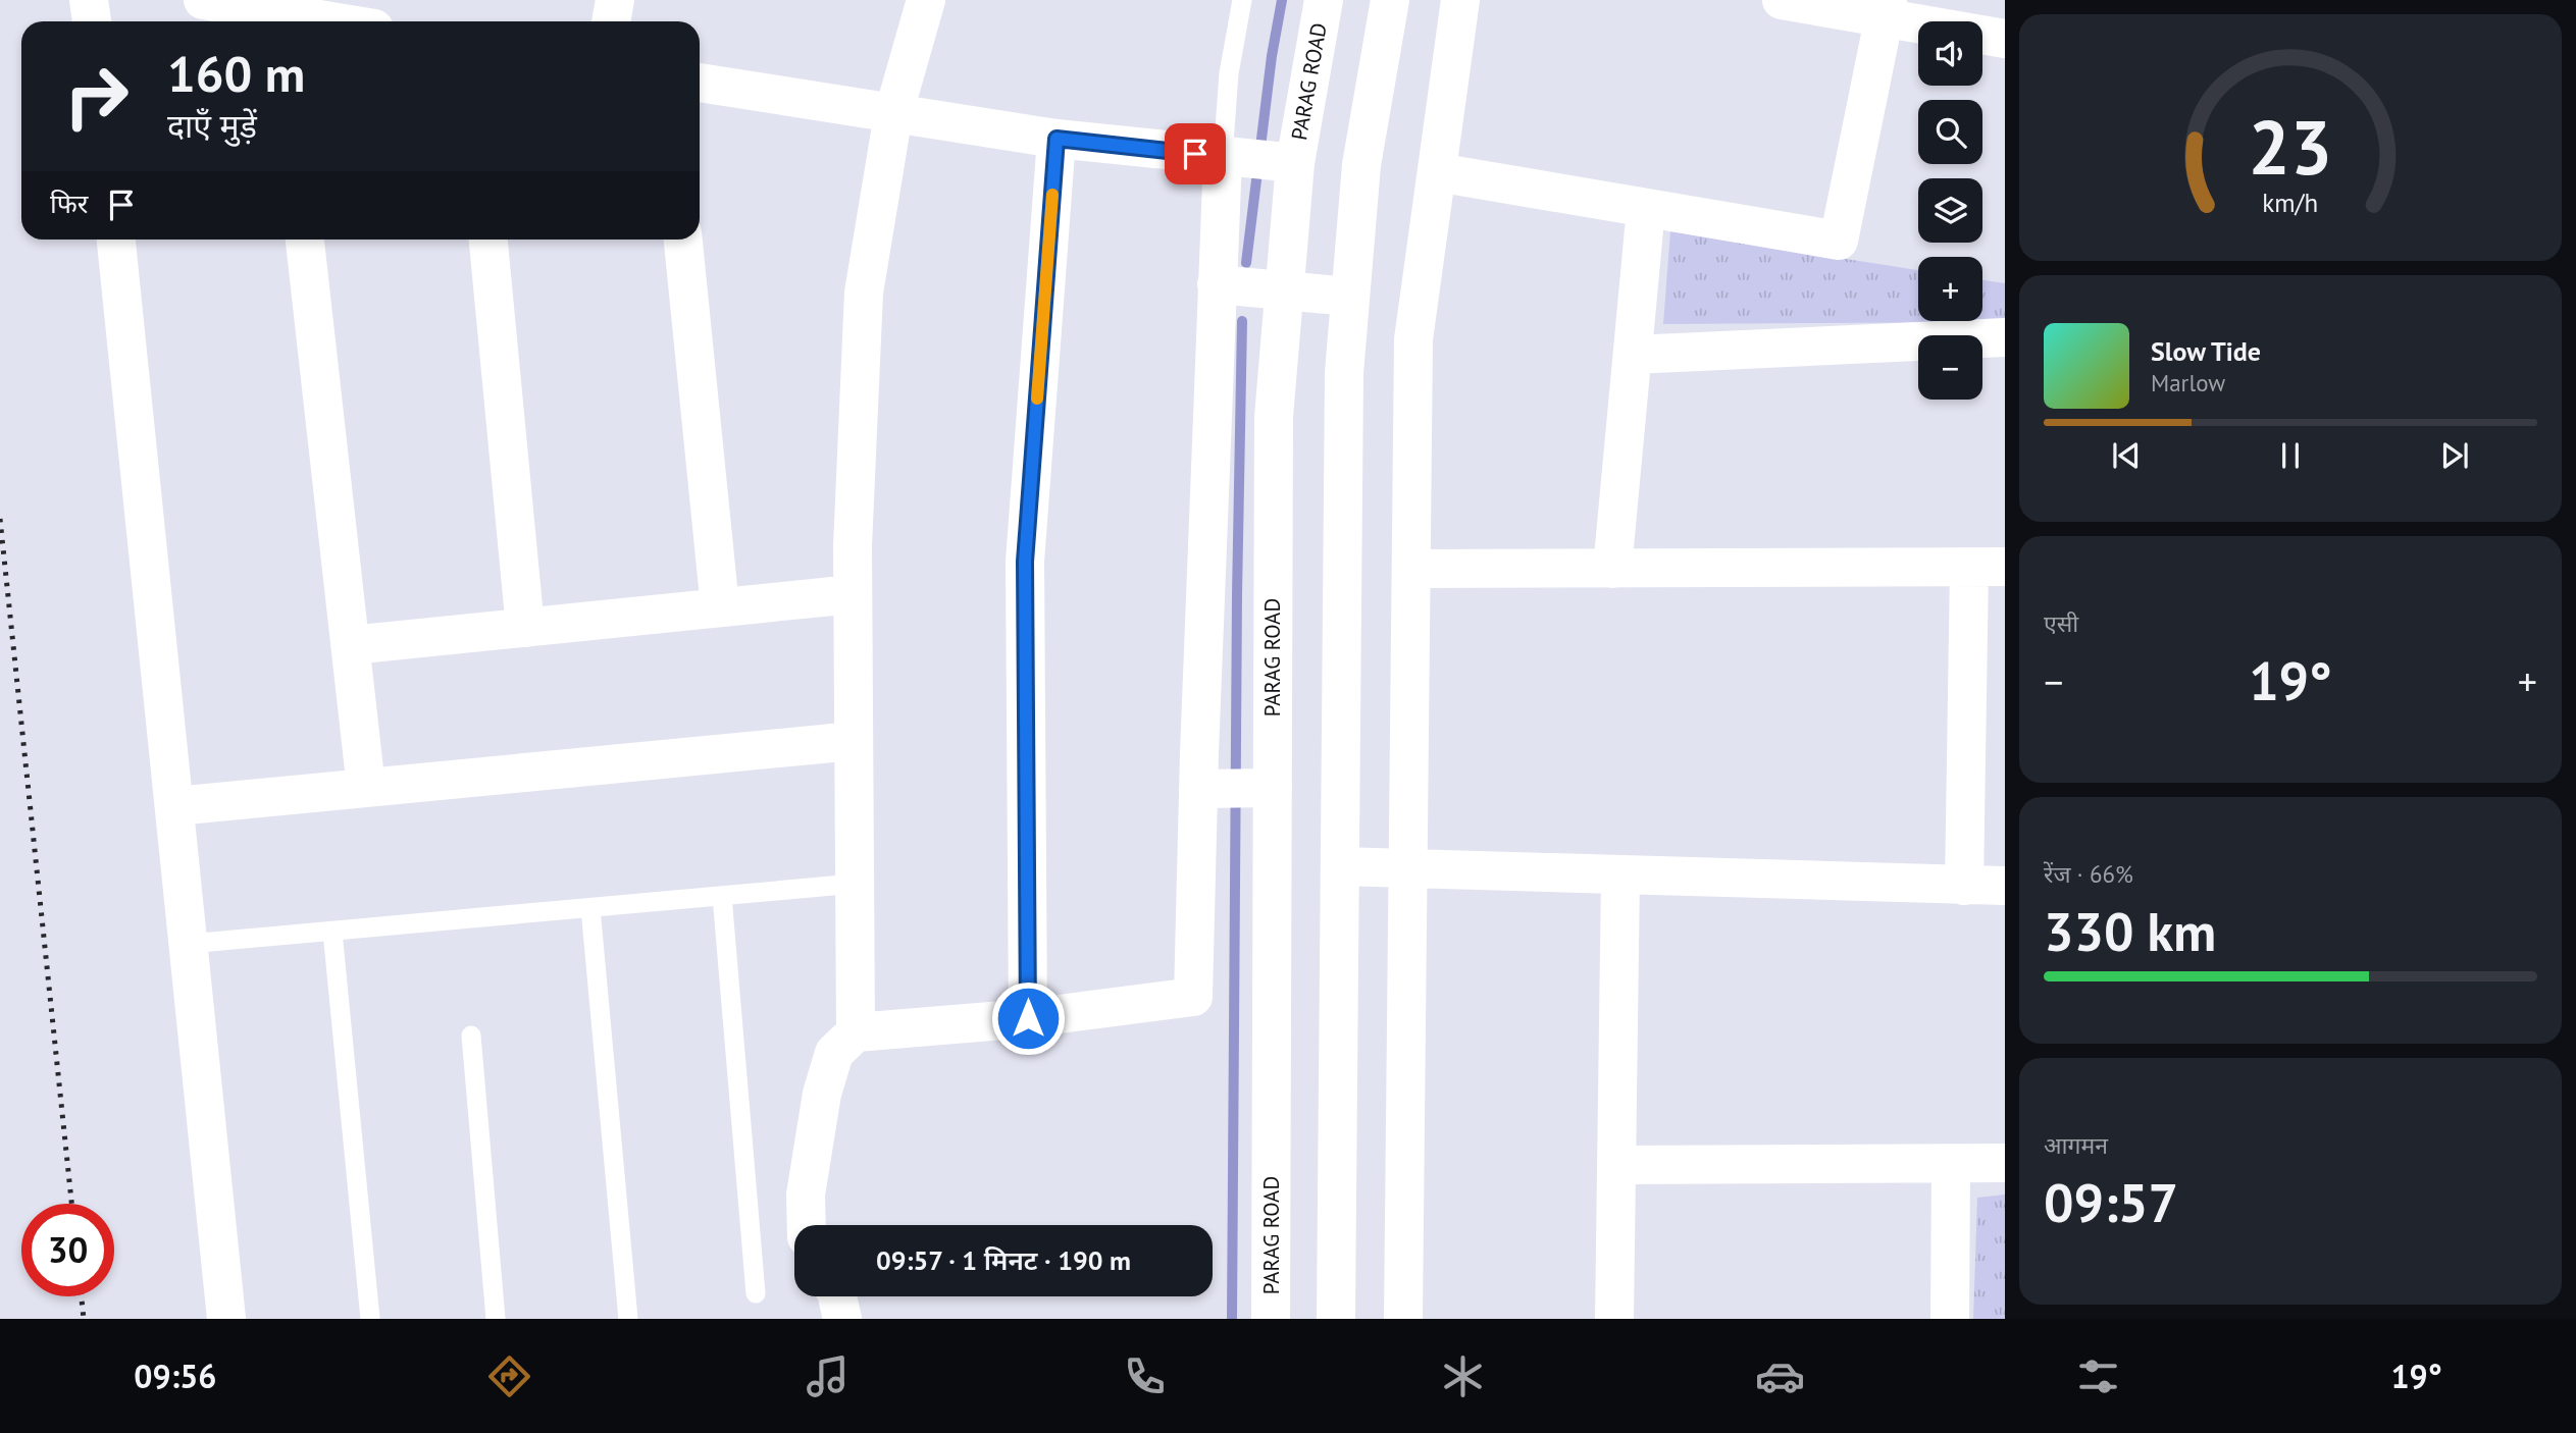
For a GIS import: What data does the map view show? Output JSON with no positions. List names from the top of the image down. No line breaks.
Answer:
{"streets":{"street":["PARAG ROAD"]},"page":{"map_buttons":["+","−"],"turn":["160 m","दाएँ मुड़ें"],"then":"फिर","song":["Slow Tide","Marlow"],"tile":["एसी",["रेंज · 66%","330 km"],["आगमन","09:57"]],"heat":["−","19°","+"],"limit":"30","trip":"09:57 · 1 मिनट · 190 m","tabs":["09:56","19°"],"gauge":["23","km/h"]}}
